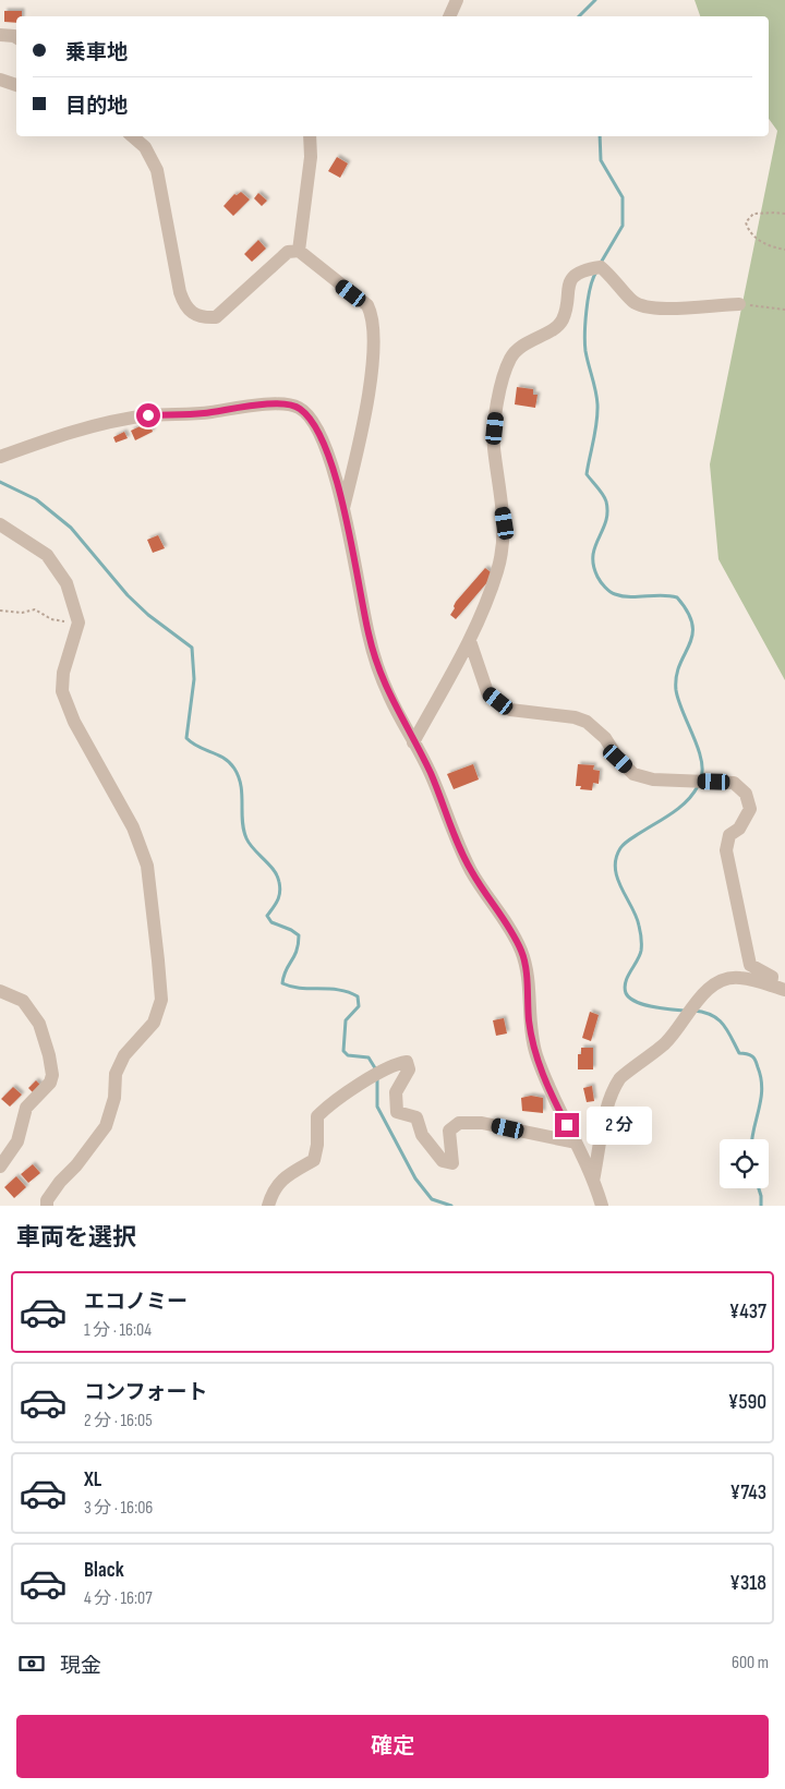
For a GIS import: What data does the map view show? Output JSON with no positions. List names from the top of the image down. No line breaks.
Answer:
{"page":{"banner":["乗車地","目的地"],"bubble":"2 分","heading":"車両を選択","list":[{"name":"エコノミー","note":"1 分 · 16:04","value":"¥437"},{"name":"コンフォート","note":"2 分 · 16:05","value":"¥590"},{"name":"XL","note":"3 分 · 16:06","value":"¥743"},{"name":"Black","note":"4 分 · 16:07","value":"¥318"}],"pay":["現金","600 m"],"buttons":"確定"}}
